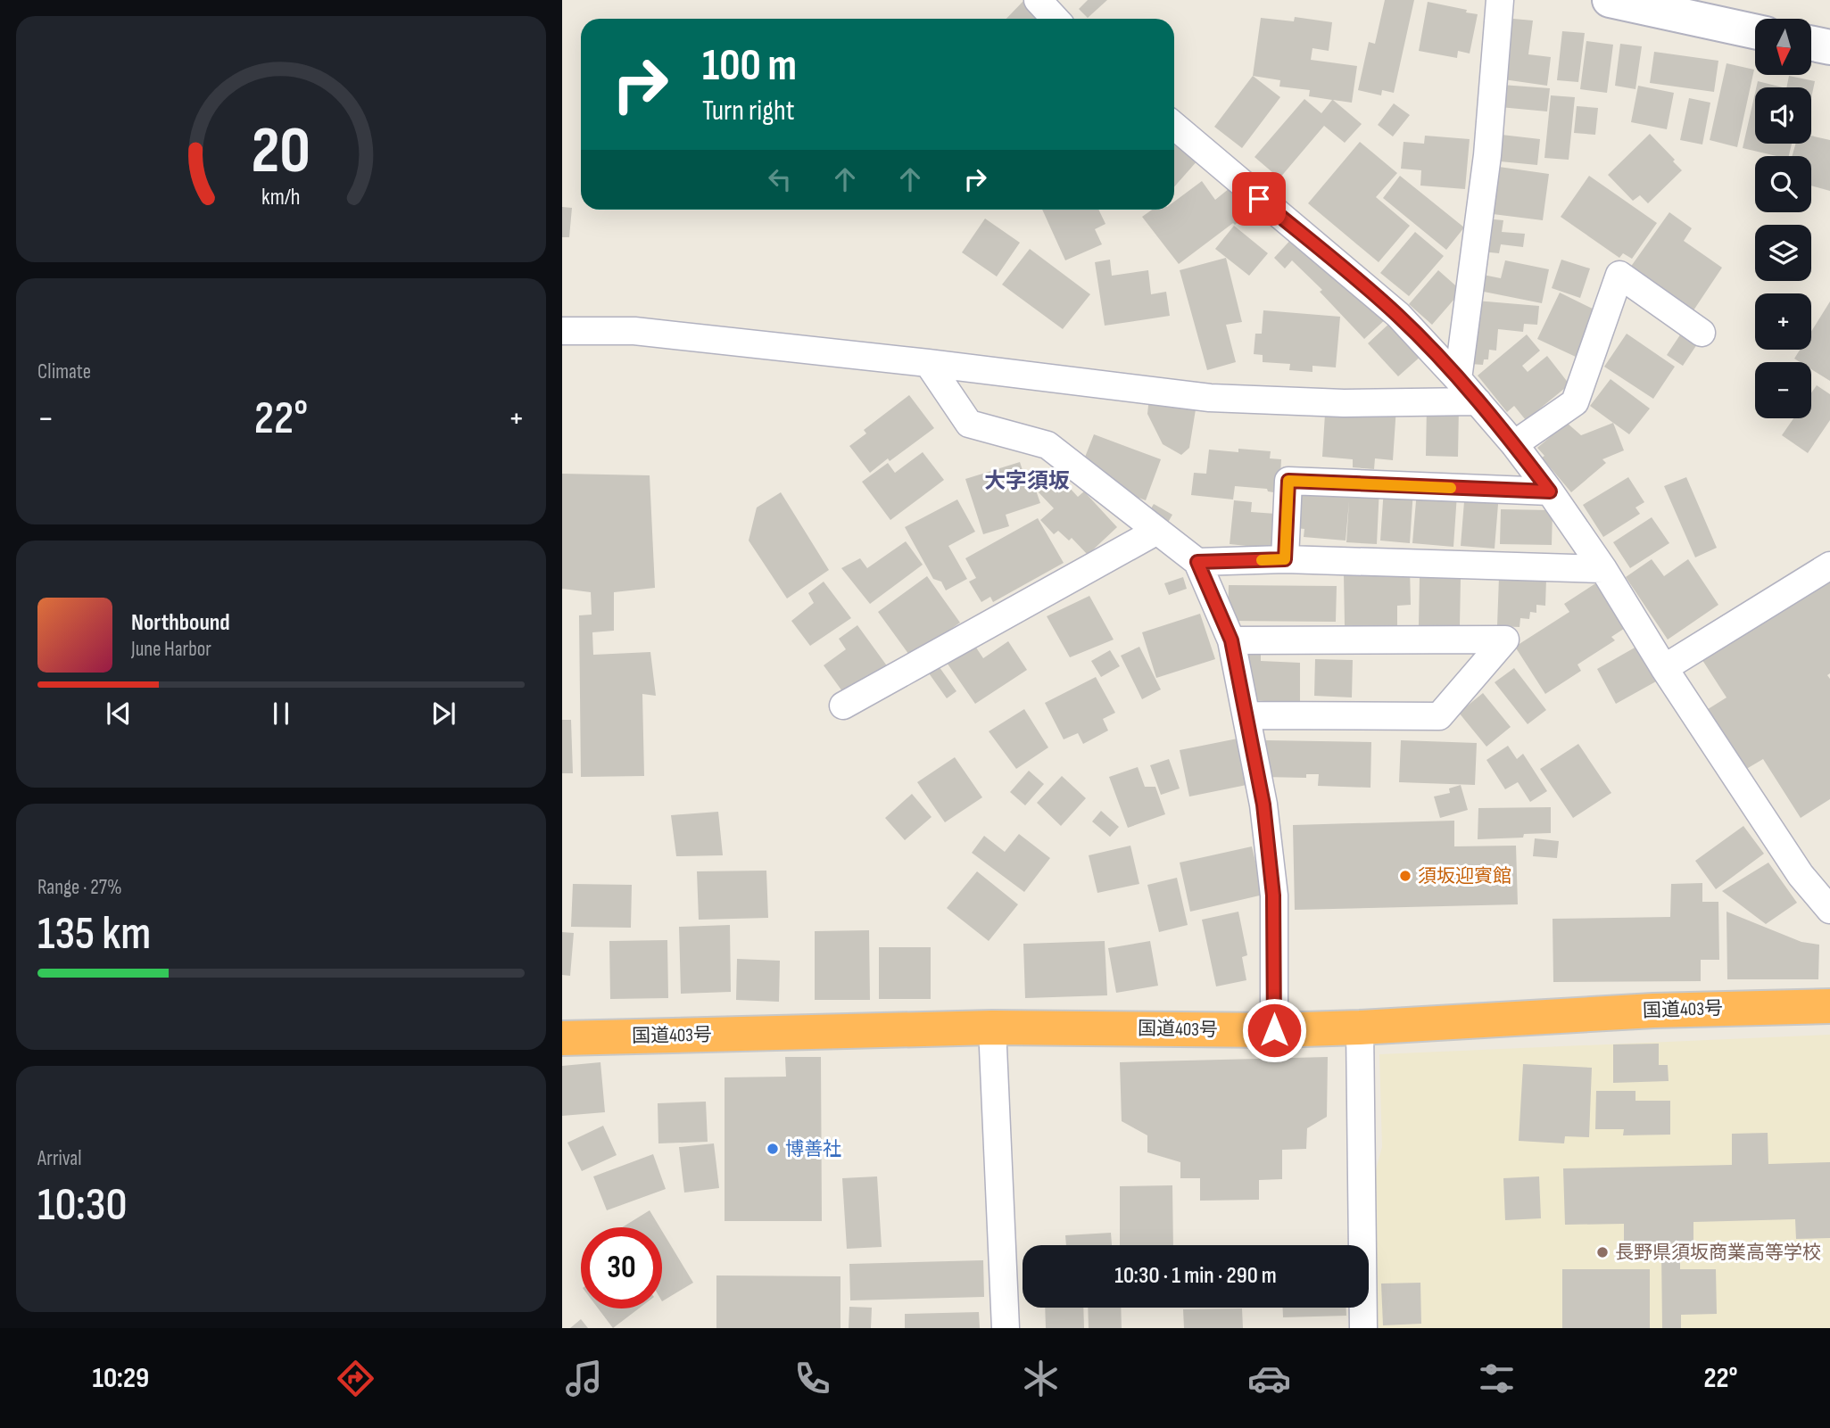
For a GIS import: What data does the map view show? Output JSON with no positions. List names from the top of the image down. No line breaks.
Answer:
{"streets":{"highway":["国道403号"]},"districts":["大字須坂"],"places":["須坂迎賓館","博善社","長野県須坂商業高等学校"],"north":"bottom","page":{"map_buttons":["+","−"],"turn":["100 m","Turn right"],"tile":["Climate",["Range · 27%","135 km"],["Arrival","10:30"]],"heat":["−","22°","+"],"song":["Northbound","June Harbor"],"limit":"30","trip":"10:30 · 1 min · 290 m","tabs":["10:29","22°"],"gauge":["20","km/h"]}}
